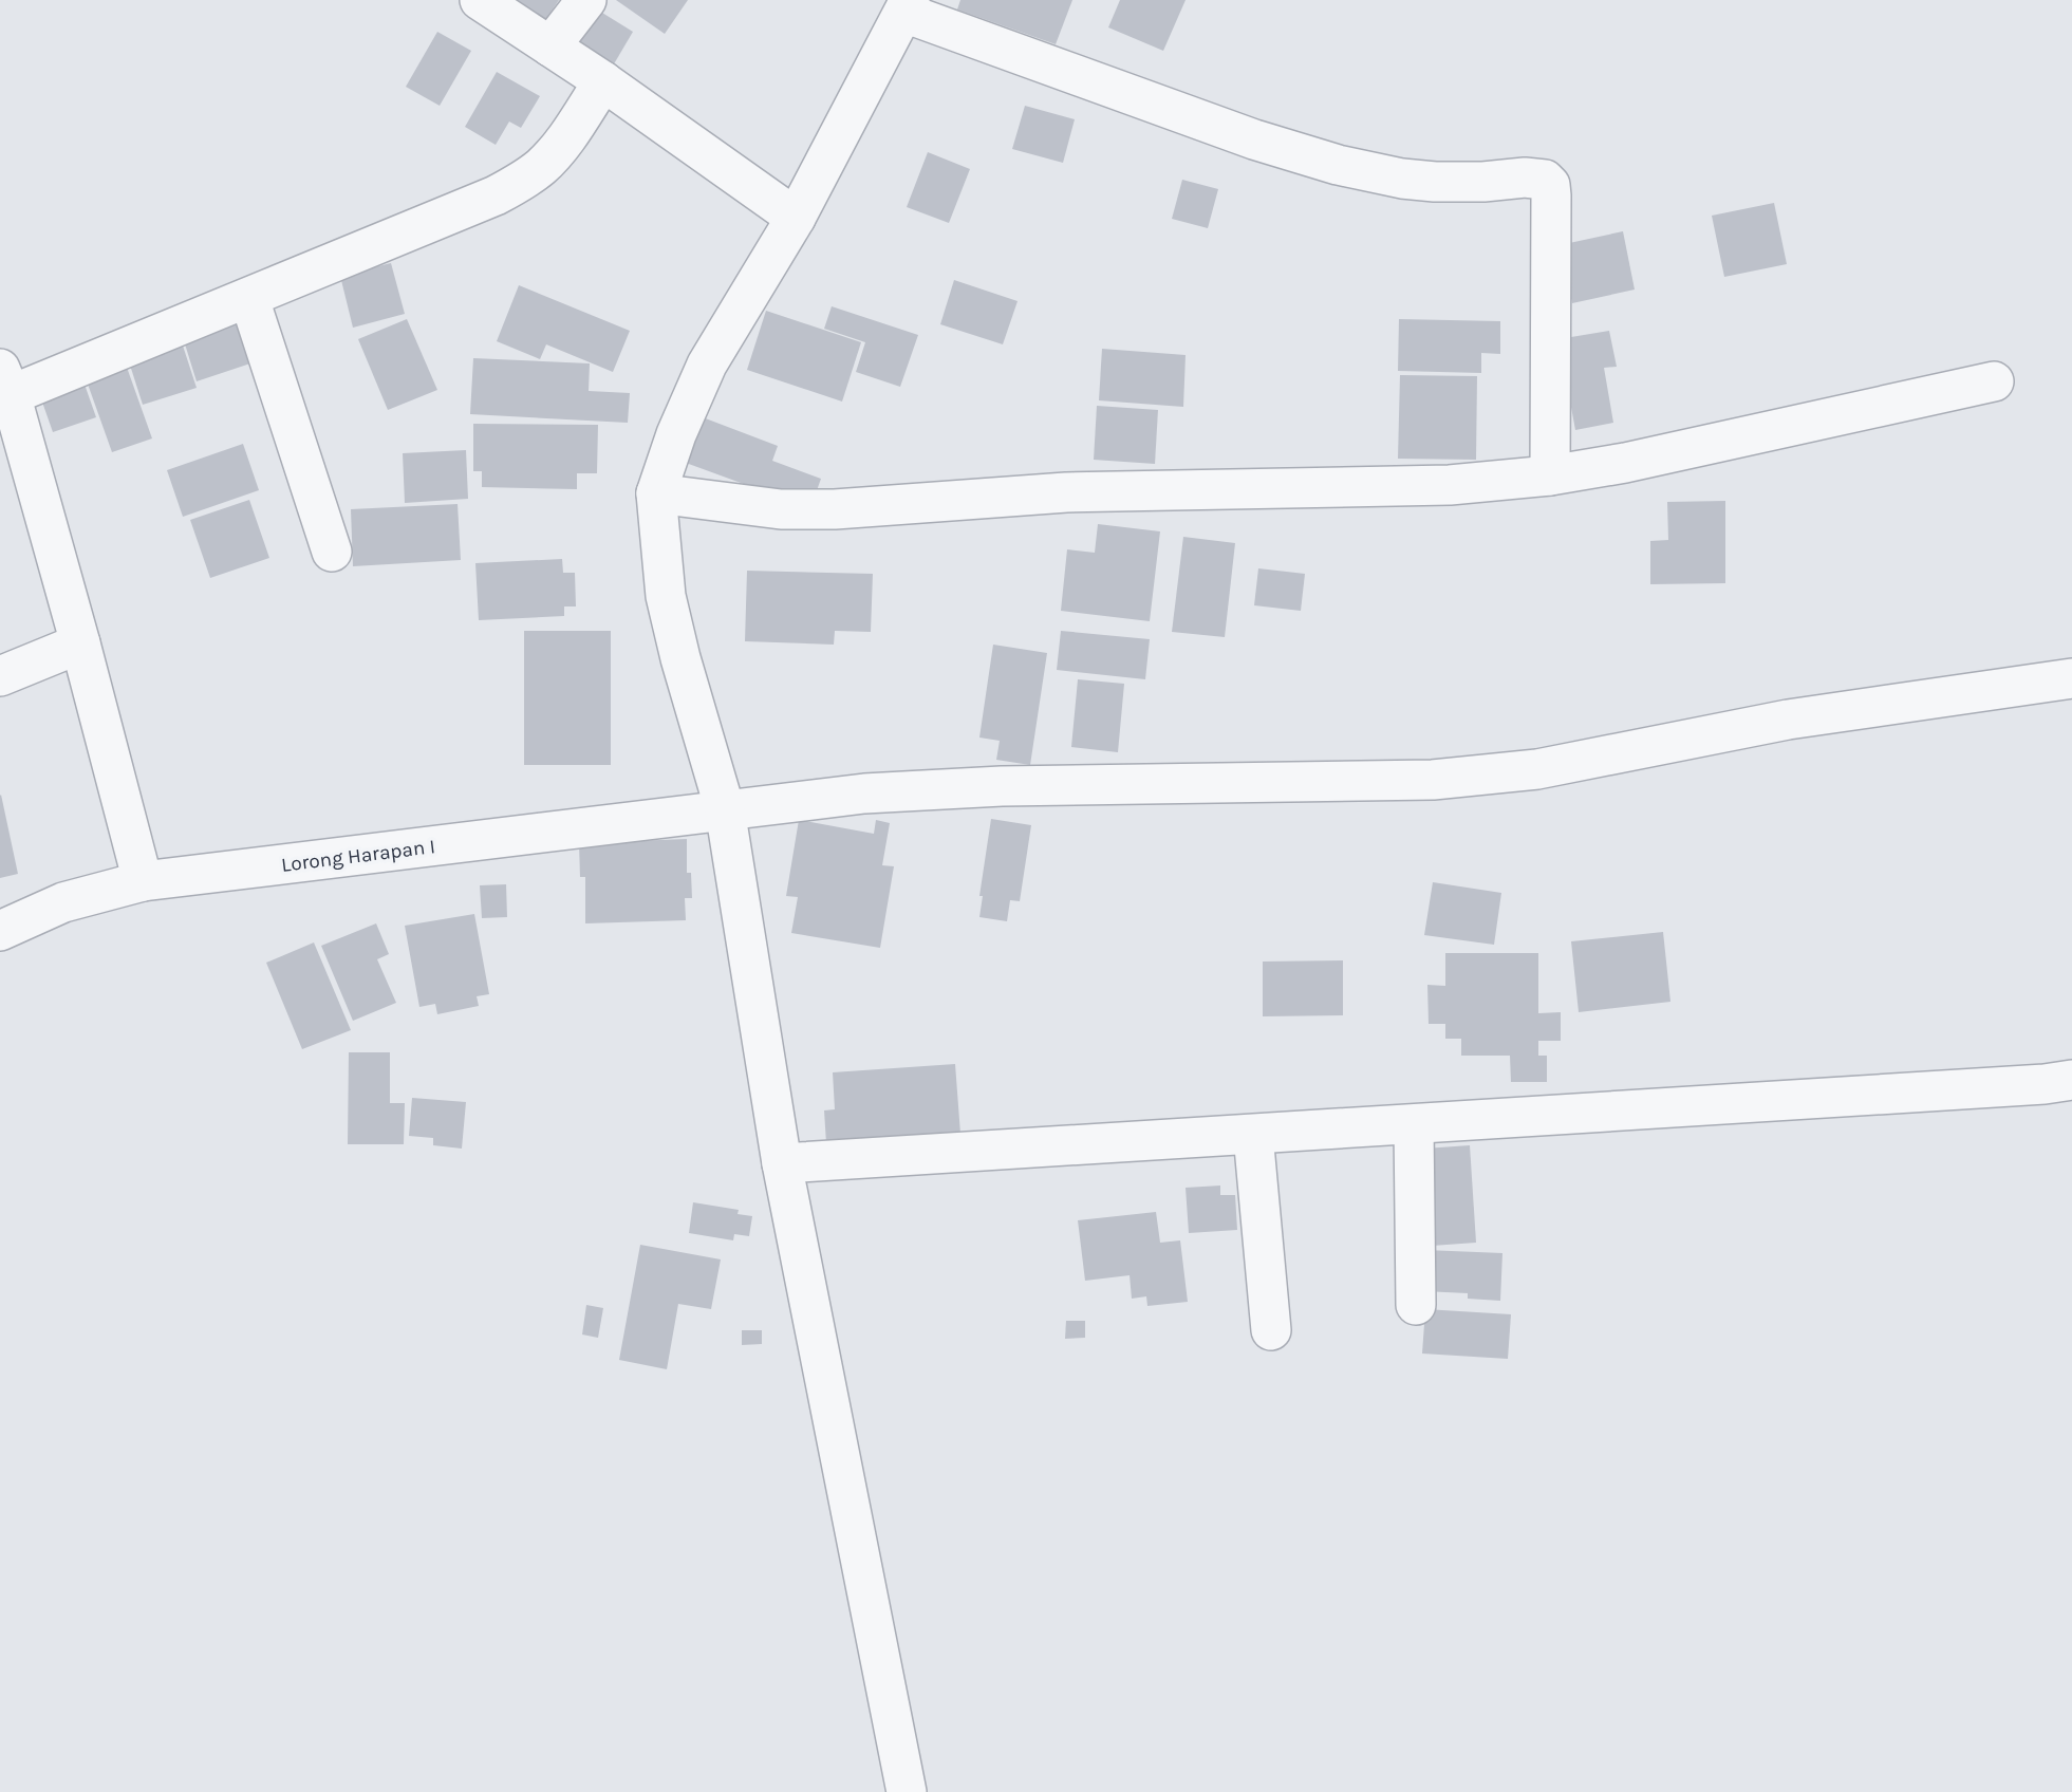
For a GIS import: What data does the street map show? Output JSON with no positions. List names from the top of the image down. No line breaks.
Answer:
{"streets":{"street":["Lorong Harapan I"]}}
